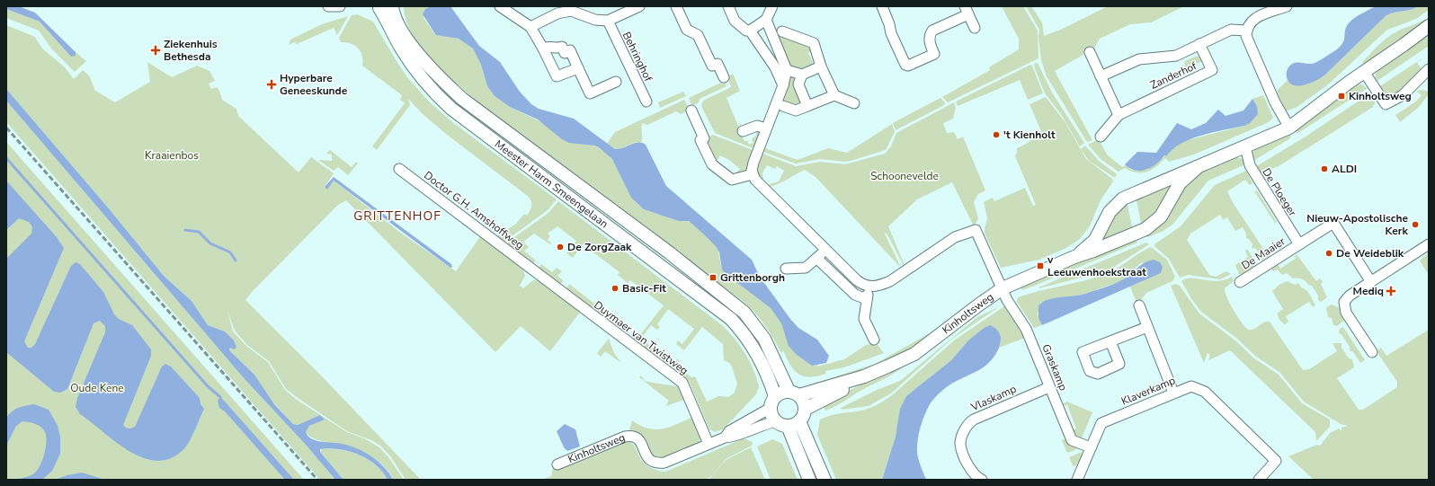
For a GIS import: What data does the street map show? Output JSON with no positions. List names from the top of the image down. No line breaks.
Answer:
{"streets":{"street":["Behringhof","Zanderhof","Meester Harm Smeengelaan","De Ploeger","Doctor G.H. Amshoffweg","De Maaier","Kinholtsweg","Duymaer van Twistweg","Graskamp","Klaverkamp","Vlaskamp"]},"crossings":[["Meester Harm Smeengelaan","Kinholtsweg"],["De Ploeger","De Maaier"],["De Ploeger","Kinholtsweg"],["Doctor G.H. Amshoffweg","Duymaer van Twistweg"],["Kinholtsweg","Duymaer van Twistweg"],["Kinholtsweg","Graskamp"],["Graskamp","Klaverkamp"],["Graskamp","Vlaskamp"]],"districts":["GRITTENHOF"],"parks":["Kraaienbos","Schoonevelde","Oude Kene"],"places":{"health":["Ziekenhuis Bethesda","Hyperbare Geneeskunde","Mediq"],"transit":["Kinholtsweg","v Leeuwenhoekstraat","Grittenborgh"],"other":["'t Kienholt","ALDI","Nieuw-Apostolische Kerk","De ZorgZaak","De Weideblik","Basic-Fit"]}}
